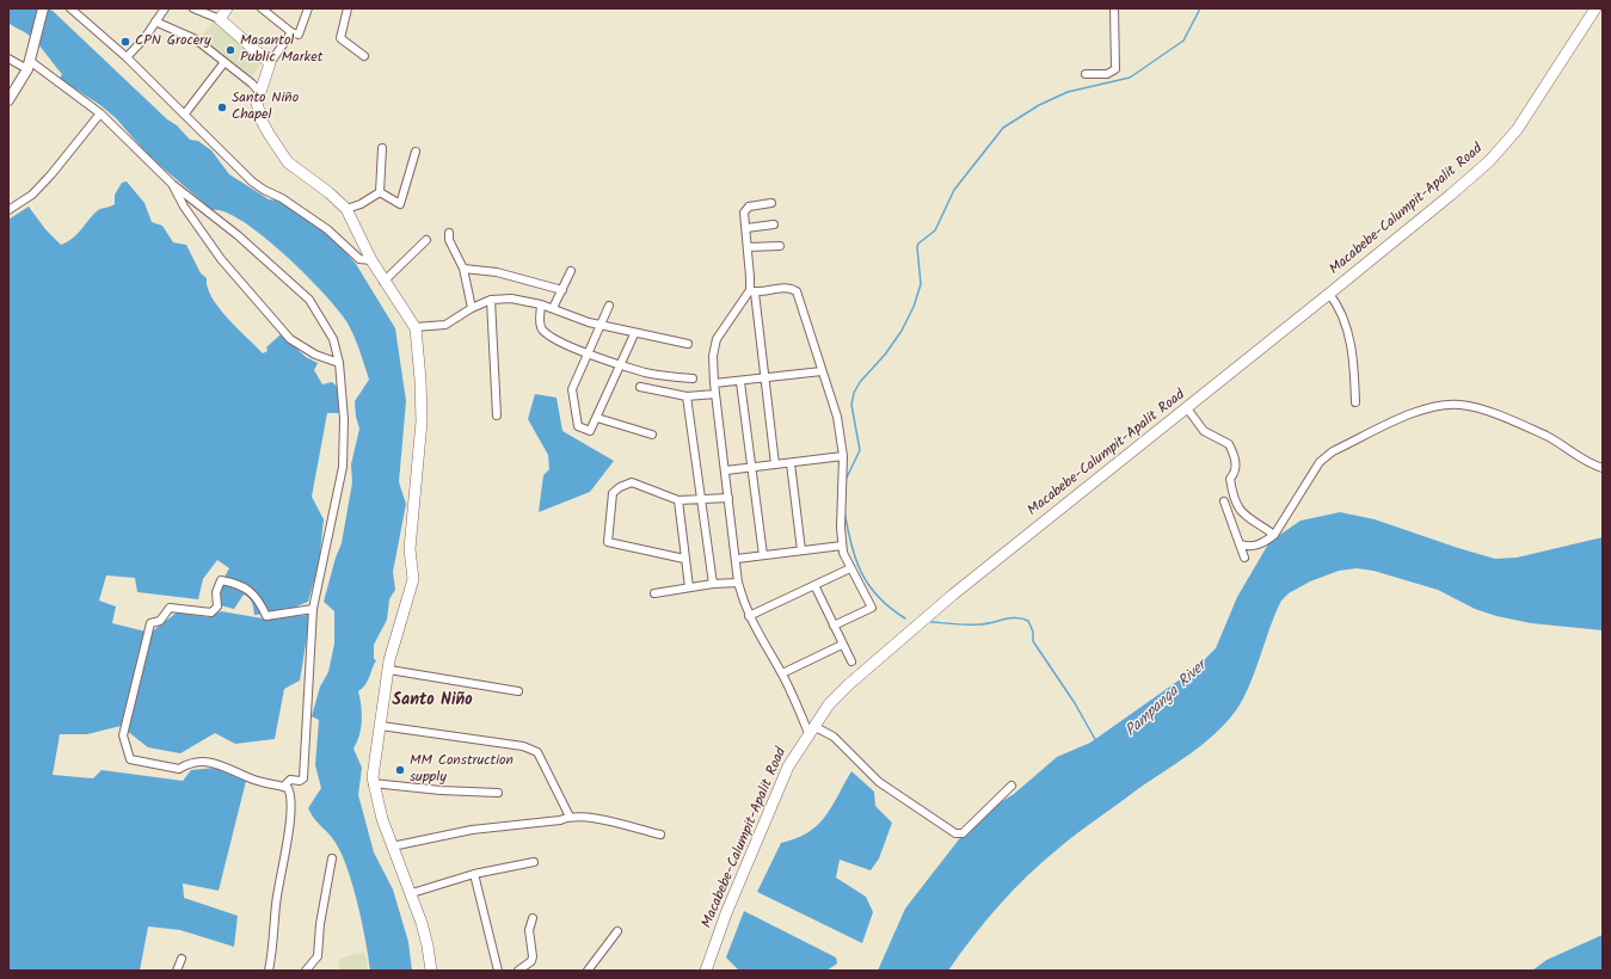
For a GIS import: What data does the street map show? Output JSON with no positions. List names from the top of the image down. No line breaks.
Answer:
{"streets":{"main road":["Macabebe-Calumpit-Apalit Road"]},"districts":["Santo Niño"],"water":["Pampanga River"],"places":["CPN Grocery","Masantol Public Market","Santo Niño Chapel","MM Construction supply"]}
